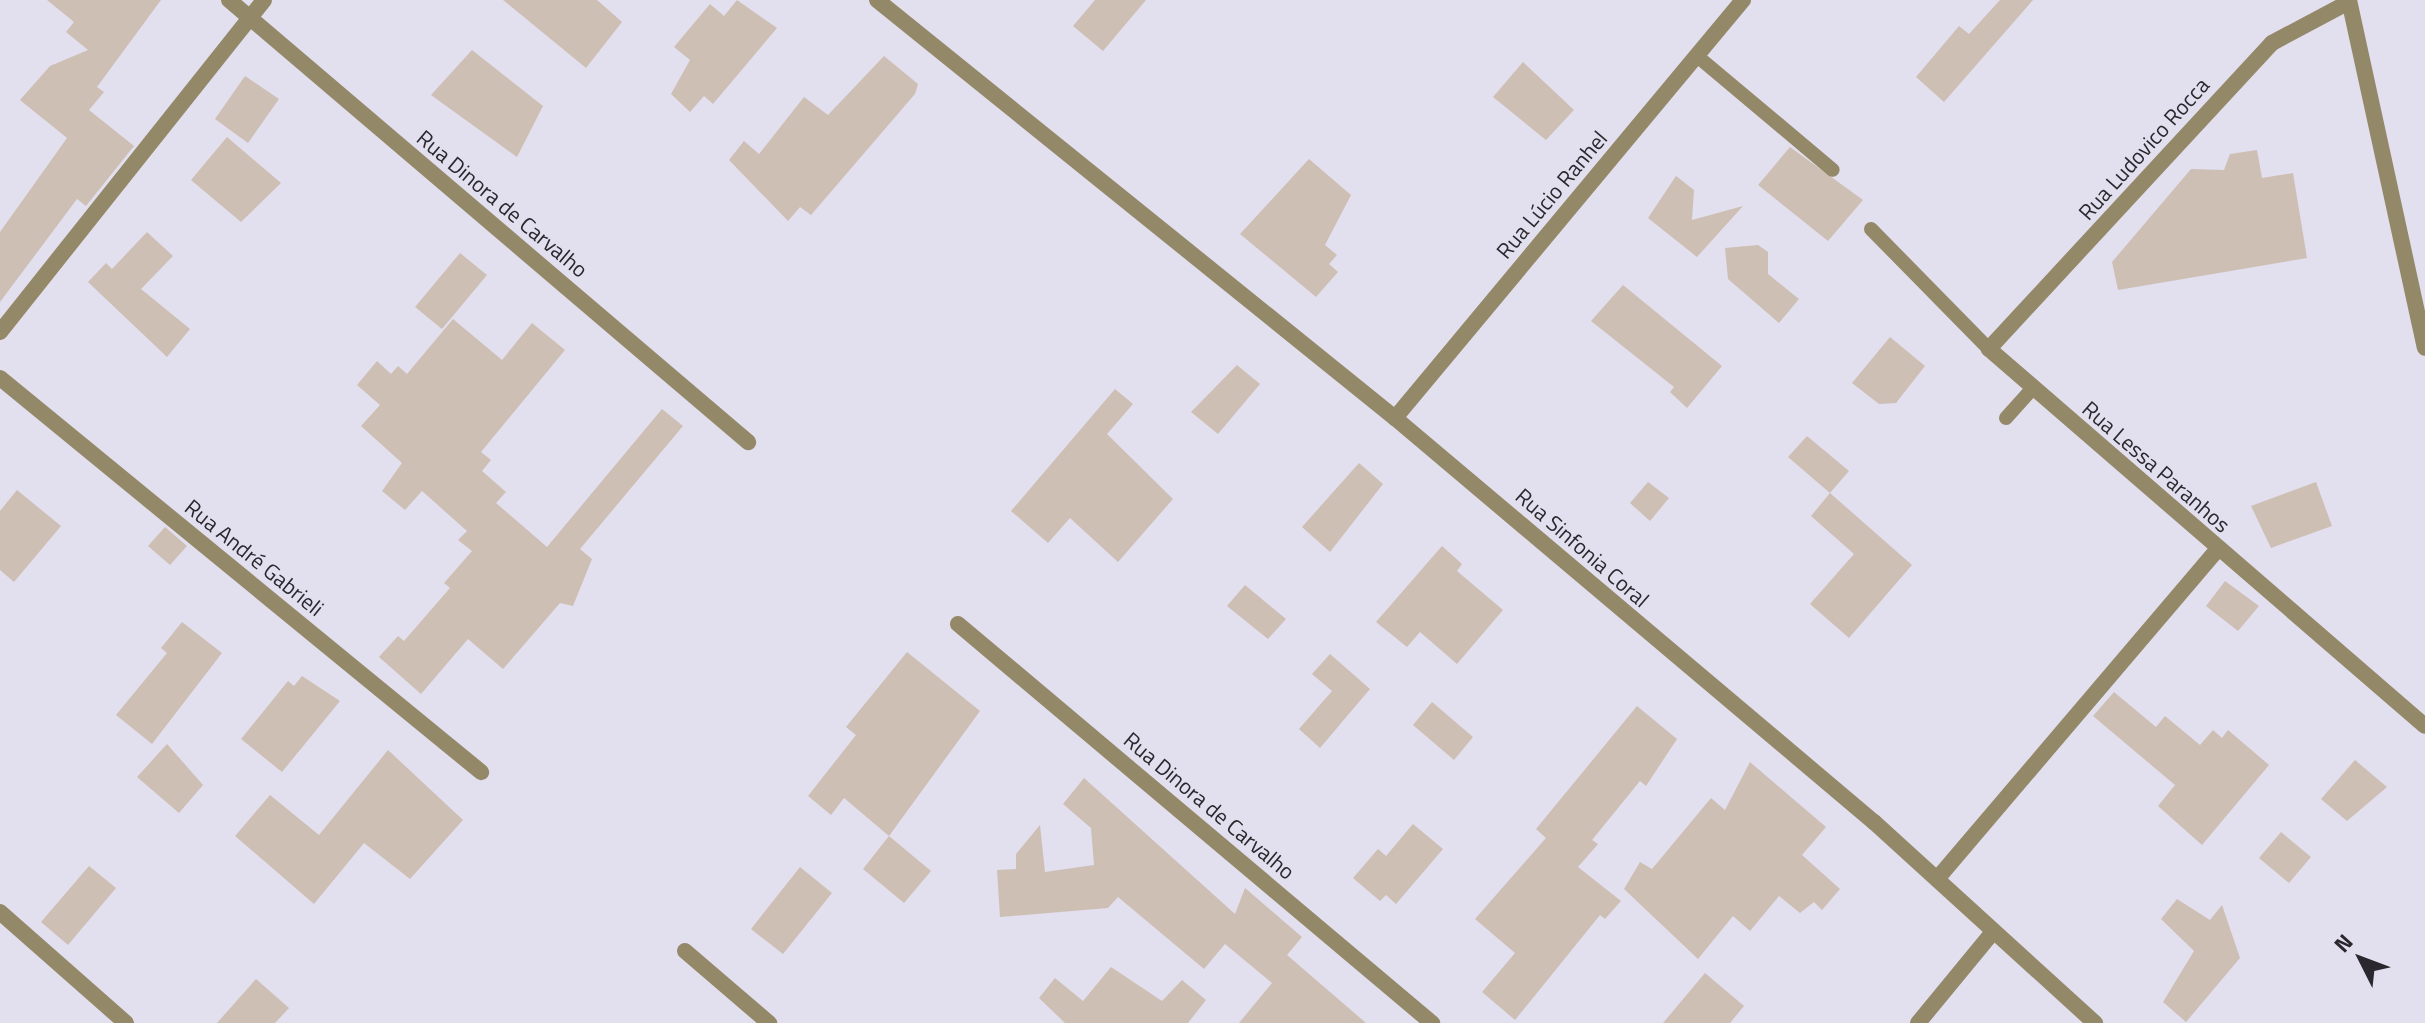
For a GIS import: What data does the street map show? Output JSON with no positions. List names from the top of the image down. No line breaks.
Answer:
{"streets":{"street":["Rua Ludovico Rocca","Rua Lúcio Ranhel","Rua Dinora de Carvalho","Rua Lessa Paranhos","Rua Sinfonia Coral","Rua André Gabrieli"]},"crossings":[["Rua Ludovico Rocca","Rua Lessa Paranhos"],["Rua Lúcio Ranhel","Rua Sinfonia Coral"]],"north":"top left"}
